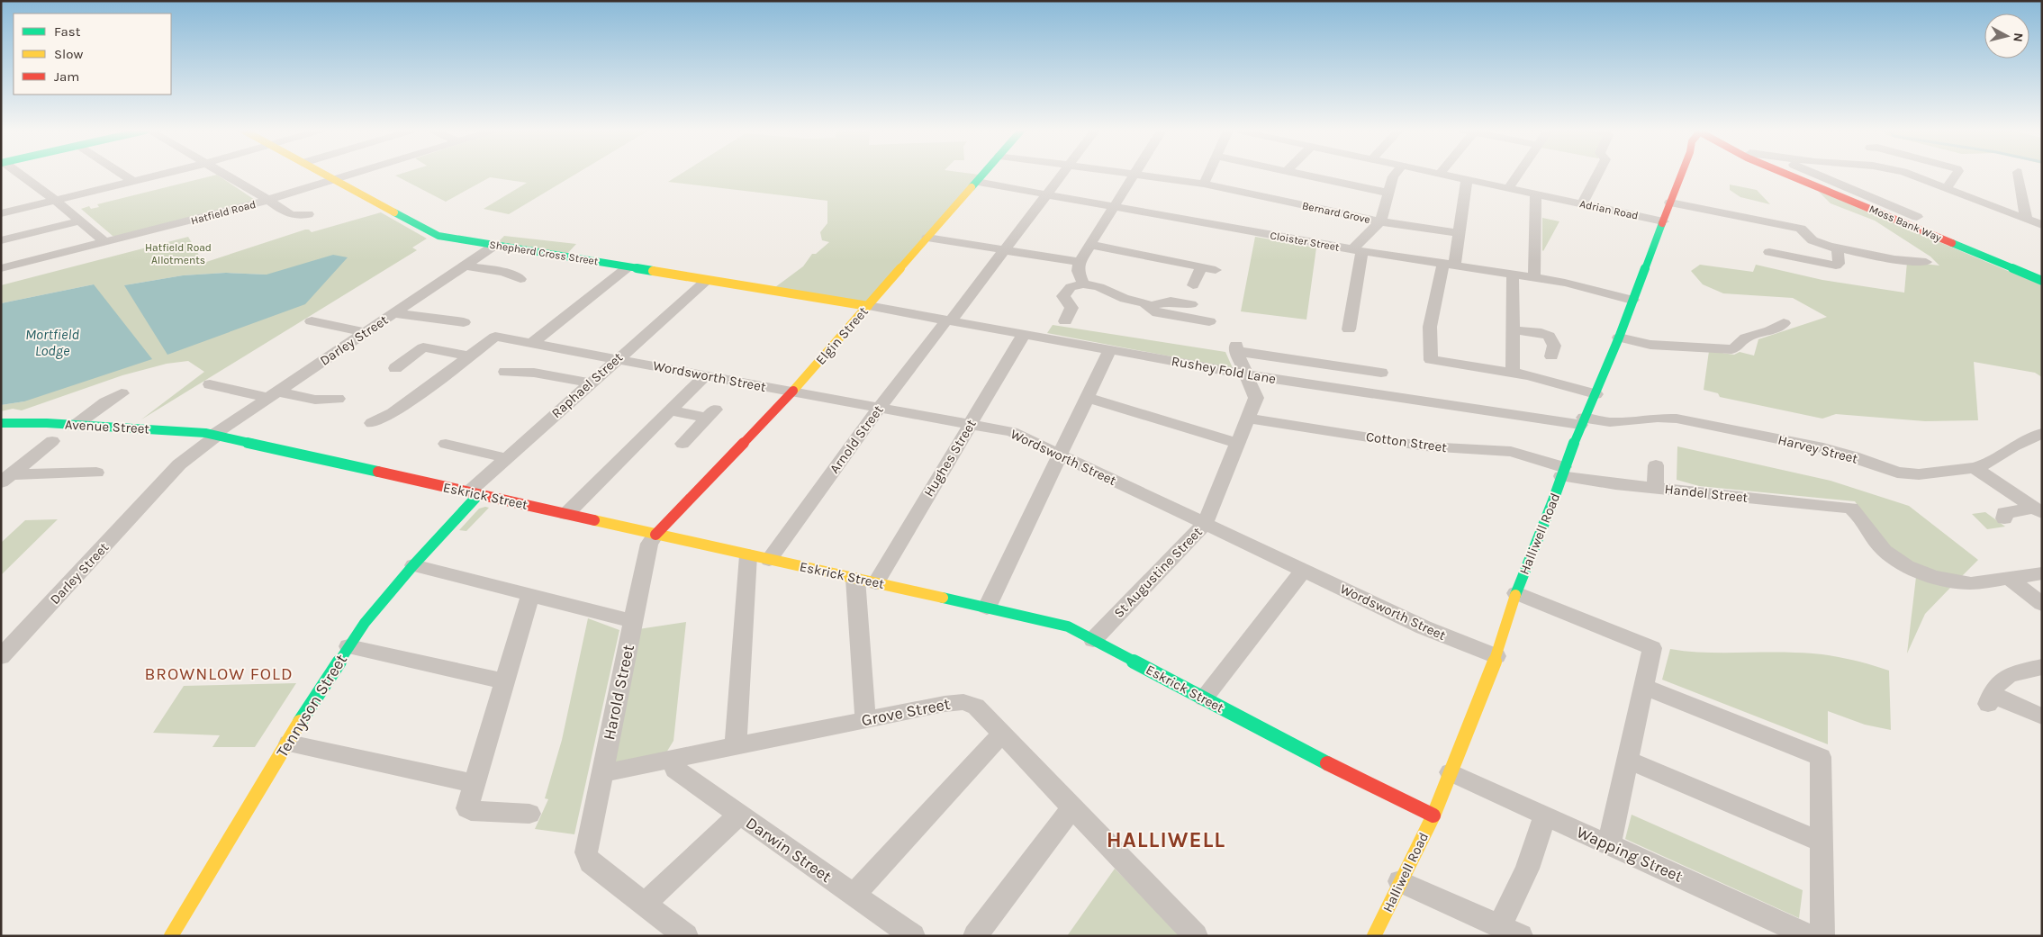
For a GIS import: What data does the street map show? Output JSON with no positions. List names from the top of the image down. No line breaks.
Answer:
{"streets":{"main road":["Moss Bank Way","Shepherd Cross Street","Elgin Street","Avenue Street","Eskrick Street","Halliwell Road","Tennyson Street"],"street":["Adrian Road","Hatfield Road","Bernard Grove","Cloister Street","Darley Street","Rushey Fold Lane","Wordsworth Street","Raphael Street","Arnold Street","Cotton Street","Harvey Street","Hughes Street","Handel Street","St Augustine Street","Harold Street","Grove Street","Darwin Street","Wapping Street"]},"crossings":[["Adrian Road","Halliwell Road"],["Hatfield Road","Shepherd Cross Street"],["Cloister Street","Elgin Street"],["Cloister Street","Arnold Street"],["Cloister Street","Halliwell Road"],["Shepherd Cross Street","Elgin Street"],["Shepherd Cross Street","Darley Street"],["Shepherd Cross Street","Rushey Fold Lane"],["Shepherd Cross Street","Raphael Street"],["Elgin Street","Rushey Fold Lane"],["Elgin Street","Wordsworth Street"],["Elgin Street","Eskrick Street"],["Elgin Street","Harold Street"],["Darley Street","Avenue Street"],["Darley Street","Eskrick Street"],["Rushey Fold Lane","Arnold Street"],["Rushey Fold Lane","Harvey Street"],["Rushey Fold Lane","Hughes Street"],["Rushey Fold Lane","Halliwell Road"],["Rushey Fold Lane","St Augustine Street"],["Wordsworth Street","Raphael Street"],["Wordsworth Street","Arnold Street"],["Wordsworth Street","Hughes Street"],["Wordsworth Street","Halliwell Road"],["Wordsworth Street","St Augustine Street"],["Raphael Street","Eskrick Street"],["Raphael Street","Tennyson Street"],["Avenue Street","Eskrick Street"],["Arnold Street","Eskrick Street"],["Cotton Street","Handel Street"],["Cotton Street","Halliwell Road"],["Cotton Street","St Augustine Street"],["Harvey Street","Halliwell Road"],["Hughes Street","Eskrick Street"],["Handel Street","Halliwell Road"],["Eskrick Street","Halliwell Road"],["Eskrick Street","St Augustine Street"],["Eskrick Street","Harold Street"],["Eskrick Street","Tennyson Street"],["Halliwell Road","Wapping Street"],["Harold Street","Grove Street"],["Grove Street","Darwin Street"]],"districts":["BROWNLOW FOLD","HALLIWELL"],"water":["Mortfield Lodge"],"parks":["Hatfield Road Allotments"],"legend":["Fast","Slow","Jam"],"north":"right"}
